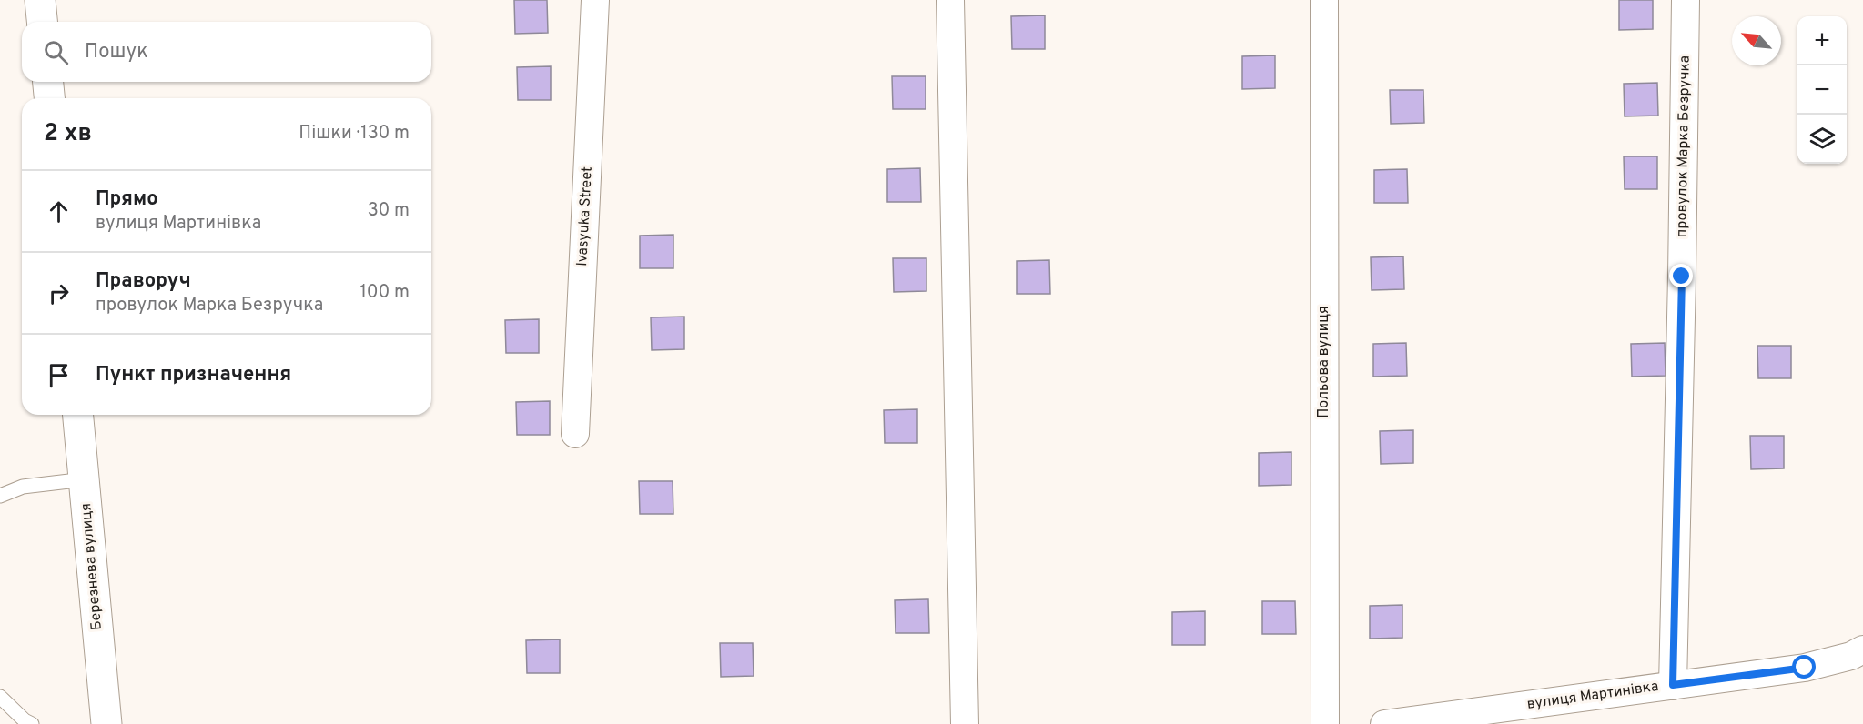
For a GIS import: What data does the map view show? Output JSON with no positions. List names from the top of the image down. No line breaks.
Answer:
{"streets":{"main road":["Березнева вулиця"],"street":["провулок Марка Безручка","Ivasyuka Street","Польова вулиця","вулиця Мартинівка"]},"crossings":[["провулок Марка Безручка","вулиця Мартинівка"]],"north":"top left","page":{"map_buttons":["+","−"],"search":"Пошук","heading":["2 хв","Пішки · 130 m"],"list":[["Прямо","вулиця Мартинівка","30 m"],["Праворуч","провулок Марка Безручка","100 m"],"Пункт призначення"]}}
